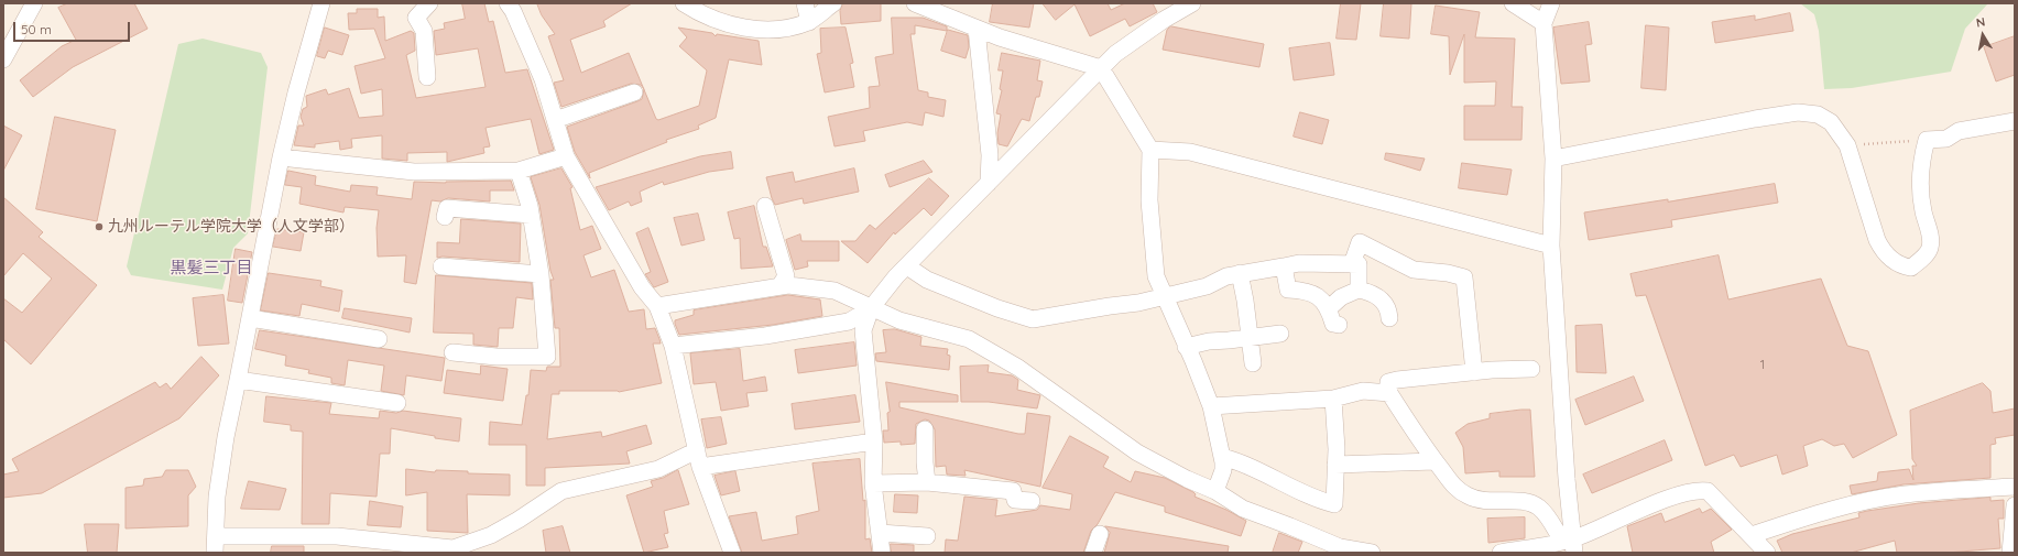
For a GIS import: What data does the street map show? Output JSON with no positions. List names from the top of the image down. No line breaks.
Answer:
{"districts":["黒髪三丁目"],"places":["九州ルーテル学院大学（人文学部）"],"house_numbers":["1"],"scale_bar":"50 m","north":"top"}
